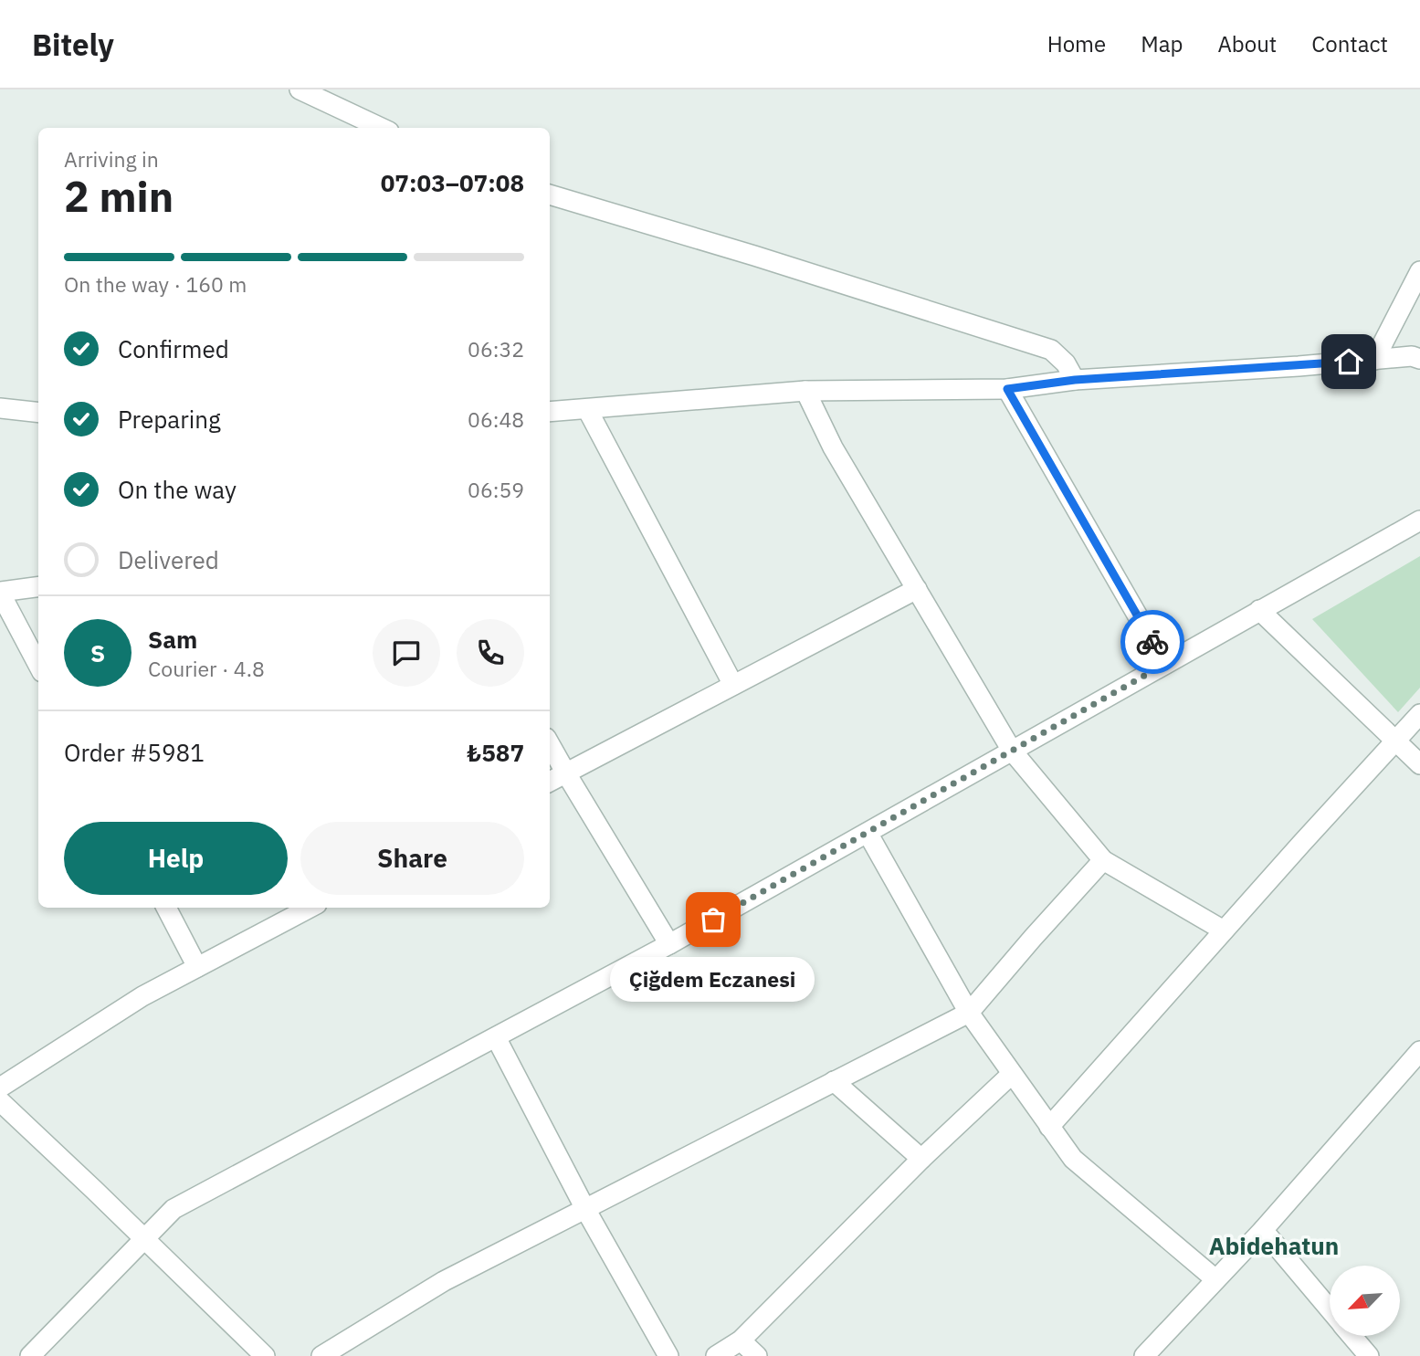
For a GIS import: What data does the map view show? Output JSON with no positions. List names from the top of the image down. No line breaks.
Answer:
{"districts":["Abidehatun"],"places":["Çiğdem Eczanesi"],"north":"bottom left","page":{"header":"Bitely","nav":["Home","Map","About","Contact"],"heading":["2 min","Arriving in","07:03–07:08"],"panel":["Sam","Courier · 4.8","Order #5981","₺587"],"bar":"On the way · 160 m","list":[["Confirmed","06:32"],["Preparing","06:48"],["On the way","06:59"],"Delivered"],"round":"S","buttons":["Help","Share"],"bubble":"Çiğdem Eczanesi"}}
